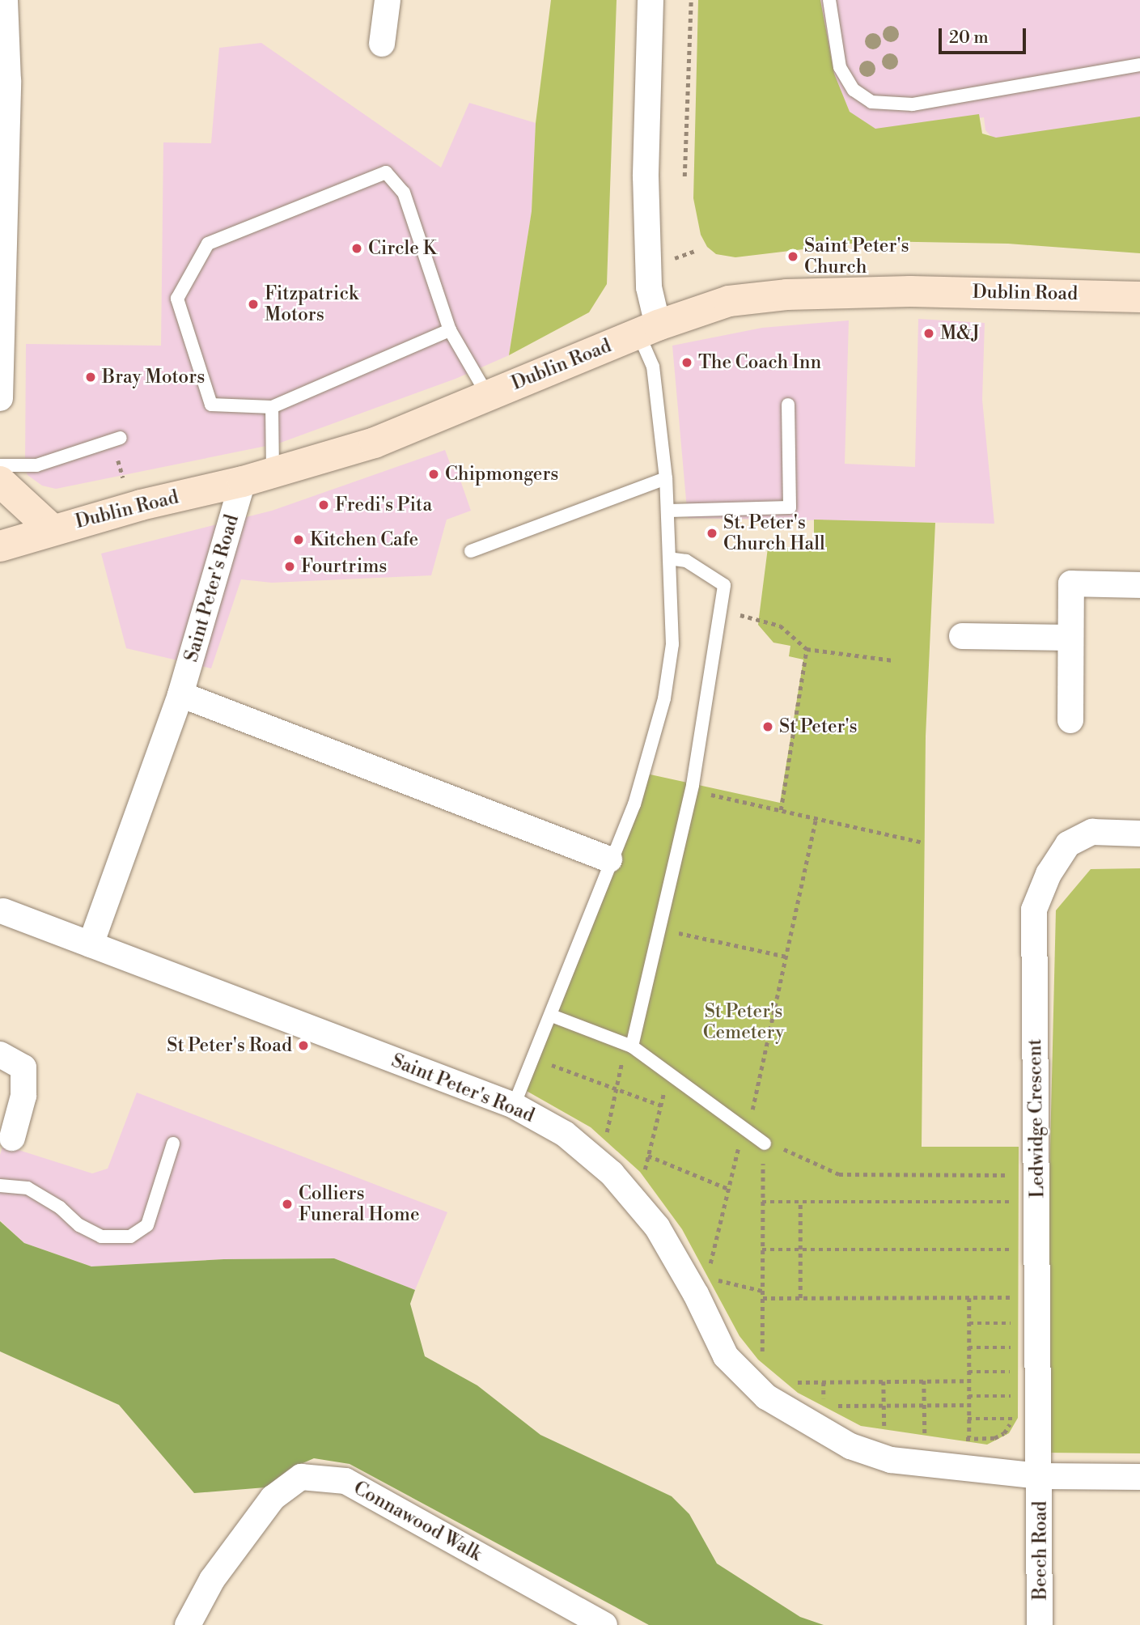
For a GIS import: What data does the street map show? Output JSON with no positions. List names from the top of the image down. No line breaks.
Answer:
{"streets":{"main road":["Dublin Road"],"street":["Saint Peter's Road","Ledwidge Crescent","Connawood Walk","Beech Road"]},"crossings":[["Dublin Road","Saint Peter's Road"],["Saint Peter's Road","Ledwidge Crescent"],["Saint Peter's Road","Beech Road"],["Ledwidge Crescent","Beech Road"]],"parks":["St Peter's Cemetery"],"places":["Circle K","Saint Peter's Church","Fitzpatrick Motors","M&J","The Coach Inn","Bray Motors","Chipmongers","Fredi's Pita","St. Peter's Church Hall","Kitchen Cafe","Fourtrims","St Peter's","St Peter's Road","Colliers Funeral Home"],"scale_bar":"20 m"}
